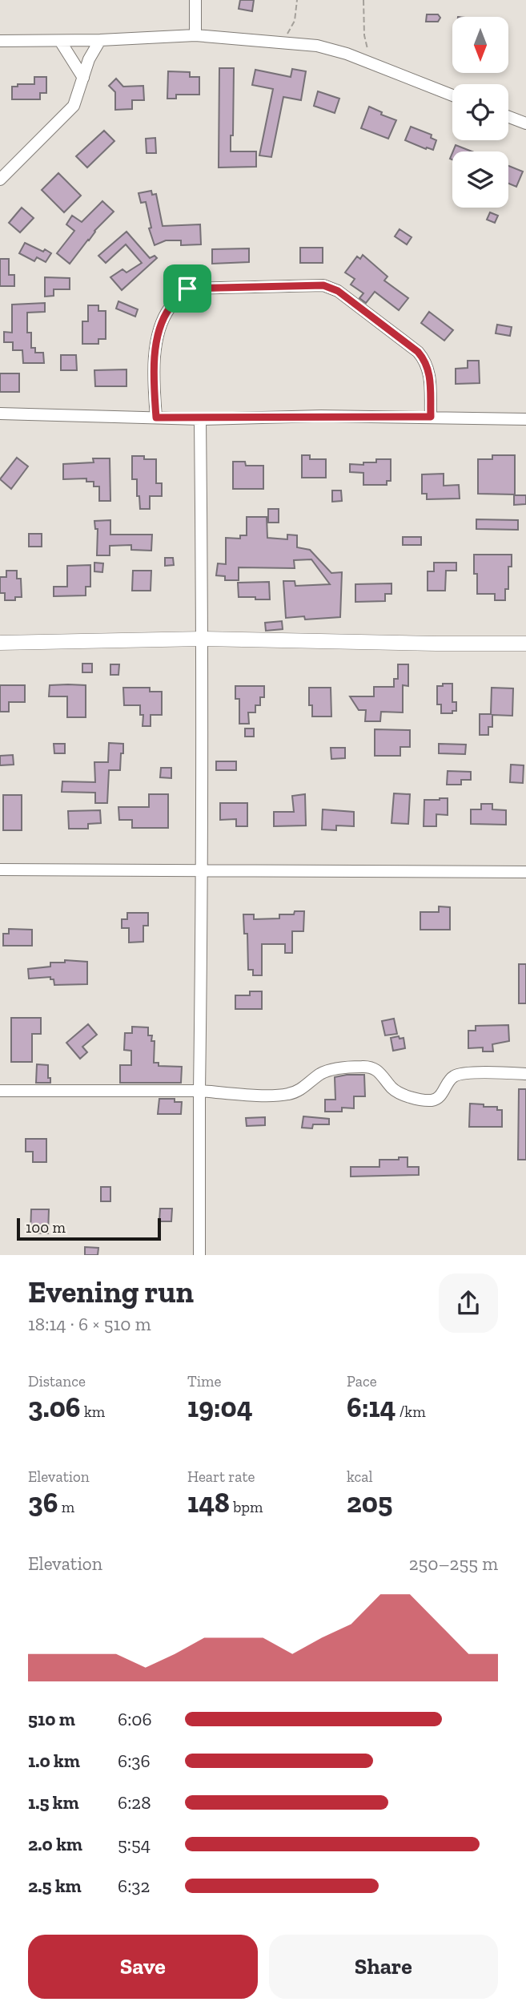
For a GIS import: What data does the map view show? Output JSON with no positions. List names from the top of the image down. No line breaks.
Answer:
{"scale_bar":"100 m","north":"bottom","page":{"scale":"100 m","heading":["Evening run","18:14 · 6 × 510 m"],"stats":[["Distance","3.06 km"],["Time","19:04"],["Pace","6:14 /km"],["Elevation","36 m"],["Heart rate","148 bpm"],["kcal","205"]],"chart":["Elevation","250–255 m"],"list":[{"name":"510 m","note":"6:06"},{"name":"1.0 km","note":"6:36"},{"name":"1.5 km","note":"6:28"},{"name":"2.0 km","note":"5:54"},{"name":"2.5 km","note":"6:32"}],"buttons":["Save","Share"]}}
